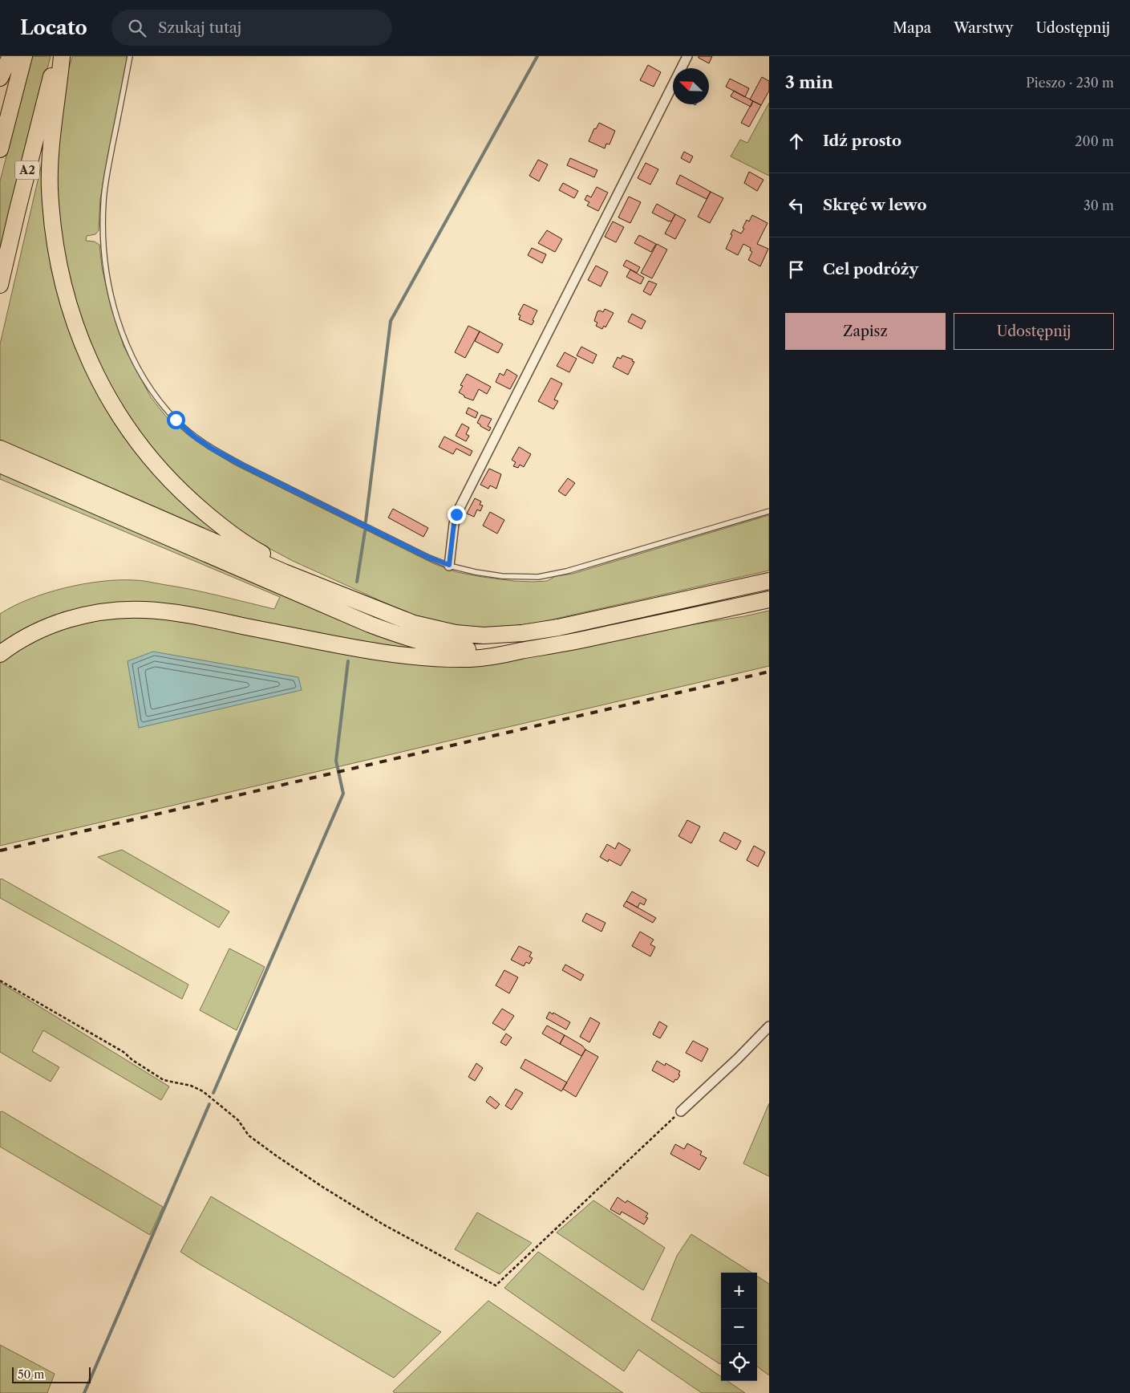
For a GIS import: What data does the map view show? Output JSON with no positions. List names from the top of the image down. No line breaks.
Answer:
{"streets":{"highway":["A2"]},"scale_bar":"50 m","north":"top left","page":{"header":"Locato","search":"Szukaj tutaj","nav":["Mapa","Warstwy","Udostępnij"],"heading":["3 min","Pieszo · 230 m"],"list":[["Idź prosto","200 m"],["Skręć w lewo","30 m"],"Cel podróży"],"buttons":["Zapisz","Udostępnij"],"map_buttons":["+","−"],"scale":"50 m"}}
